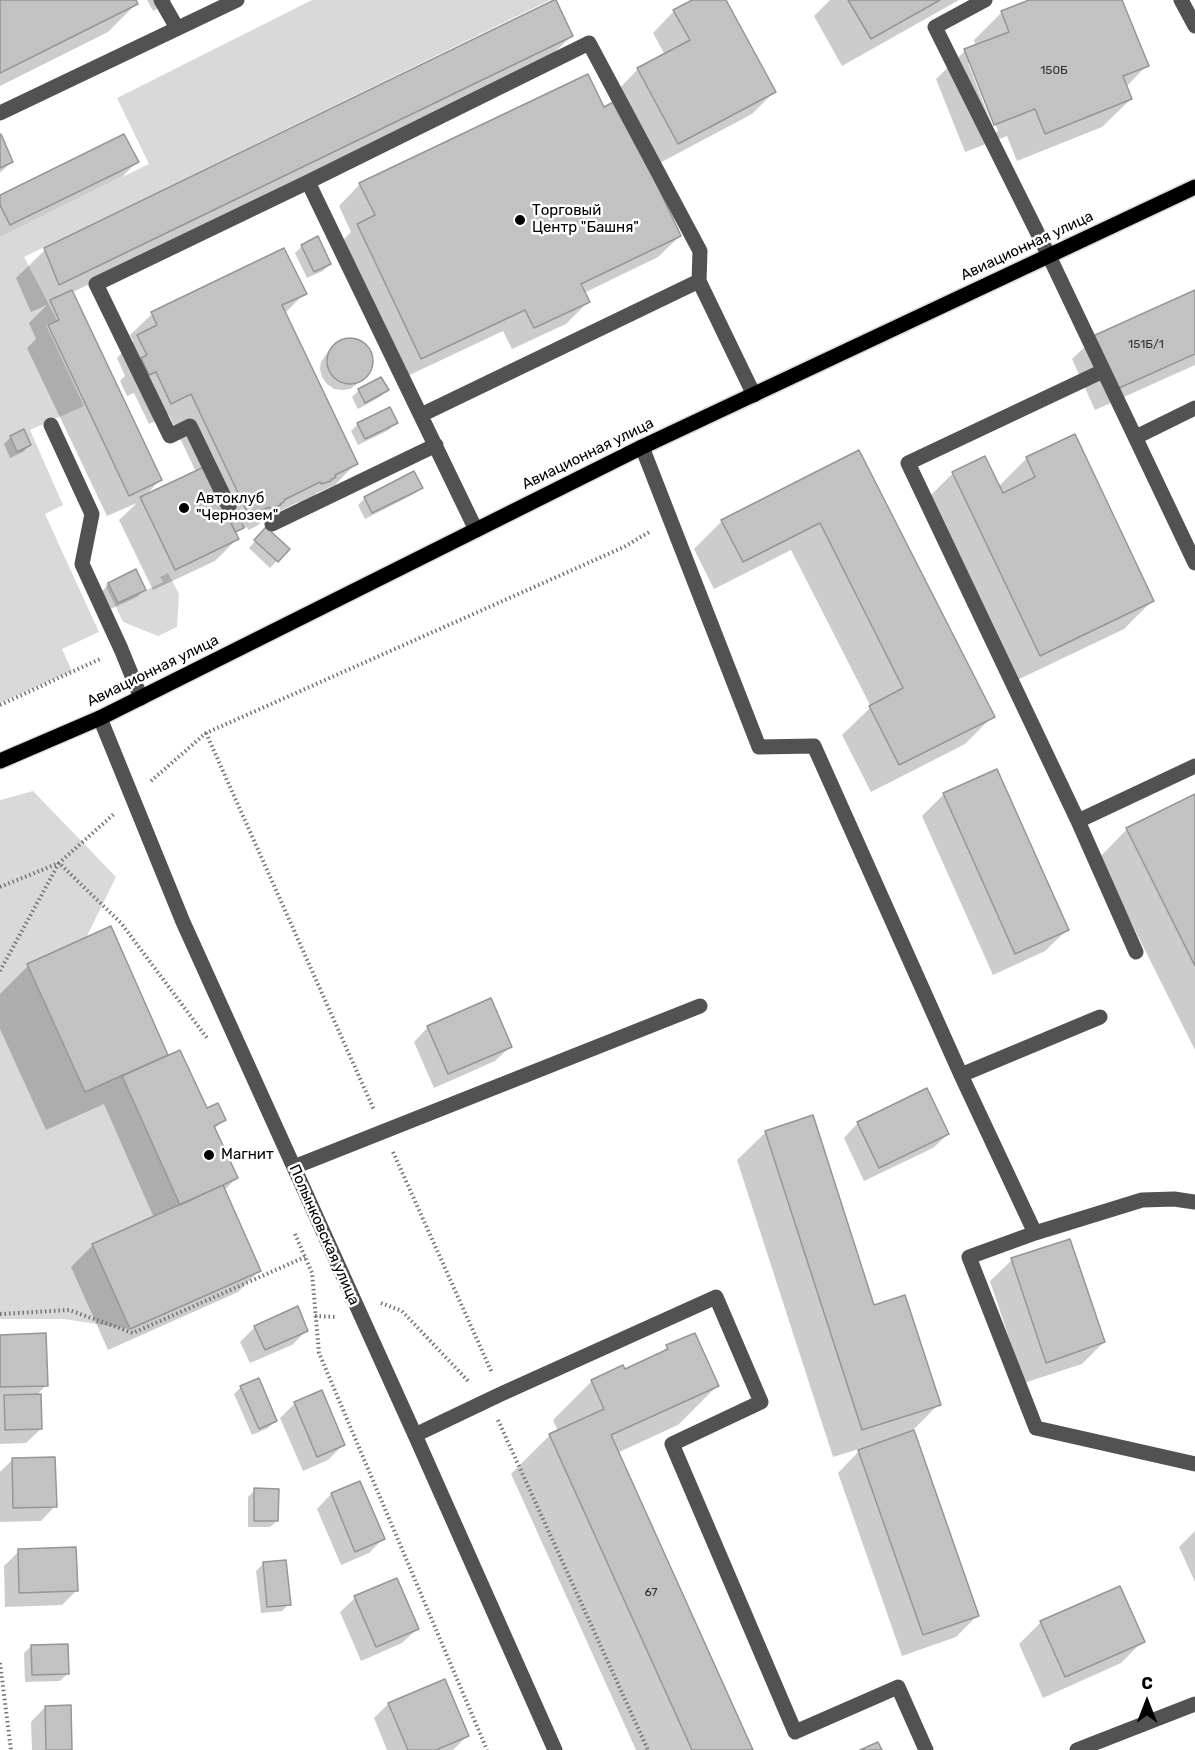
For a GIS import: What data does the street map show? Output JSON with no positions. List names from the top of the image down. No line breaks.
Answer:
{"streets":{"main road":["Авиационная улица"],"street":["Полынковская улица"]},"crossings":[["Авиационная улица","Полынковская улица"]],"places":["Торговый Центр \"Башня\"","Автоклуб \"Чернозем\"","Магнит"],"house_numbers":["150Б","151Б/1","67"],"north":"top"}
